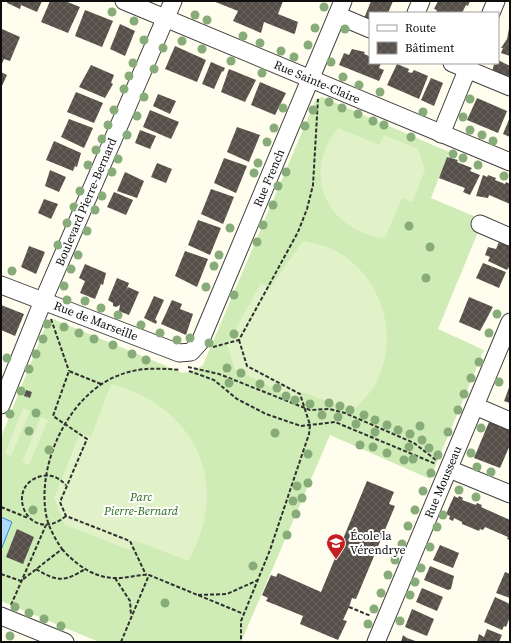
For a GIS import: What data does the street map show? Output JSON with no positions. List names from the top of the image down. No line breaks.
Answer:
{"streets":{"street":["Rue Sainte-Claire","Rue French","Boulevard Pierre-Bernard","Rue de Marseille","Rue Mousseau"]},"crossings":[["Rue Sainte-Claire","Rue French"],["Rue Sainte-Claire","Boulevard Pierre-Bernard"],["Rue French","Rue de Marseille"],["Boulevard Pierre-Bernard","Rue de Marseille"]],"parks":["Parc Pierre-Bernard"],"places":{"school or university":["École la Vérendrye"]},"legend":["Route","Bâtiment"]}
